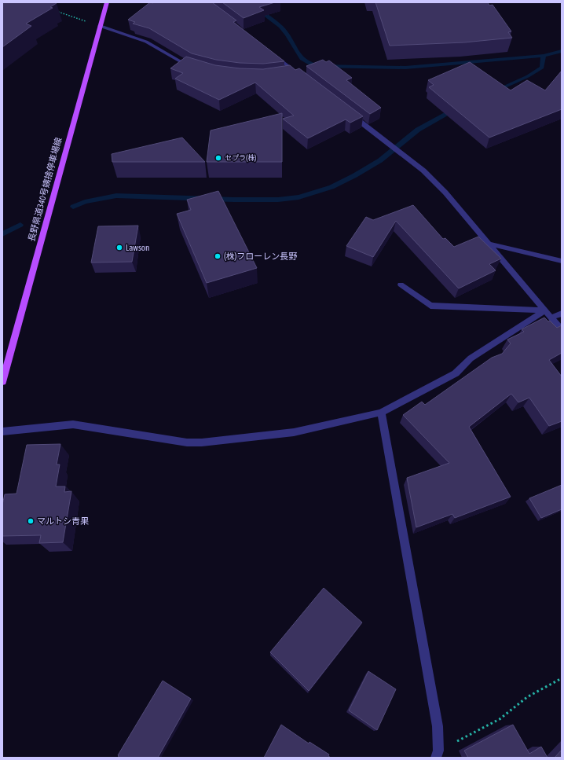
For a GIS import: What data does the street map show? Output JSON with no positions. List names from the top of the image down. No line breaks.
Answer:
{"streets":{"main road":["長野県道340号姨捨停車場線"]},"places":["セプラ(株)","Lawson","(株)フローレン長野","マルトシ青果"]}
